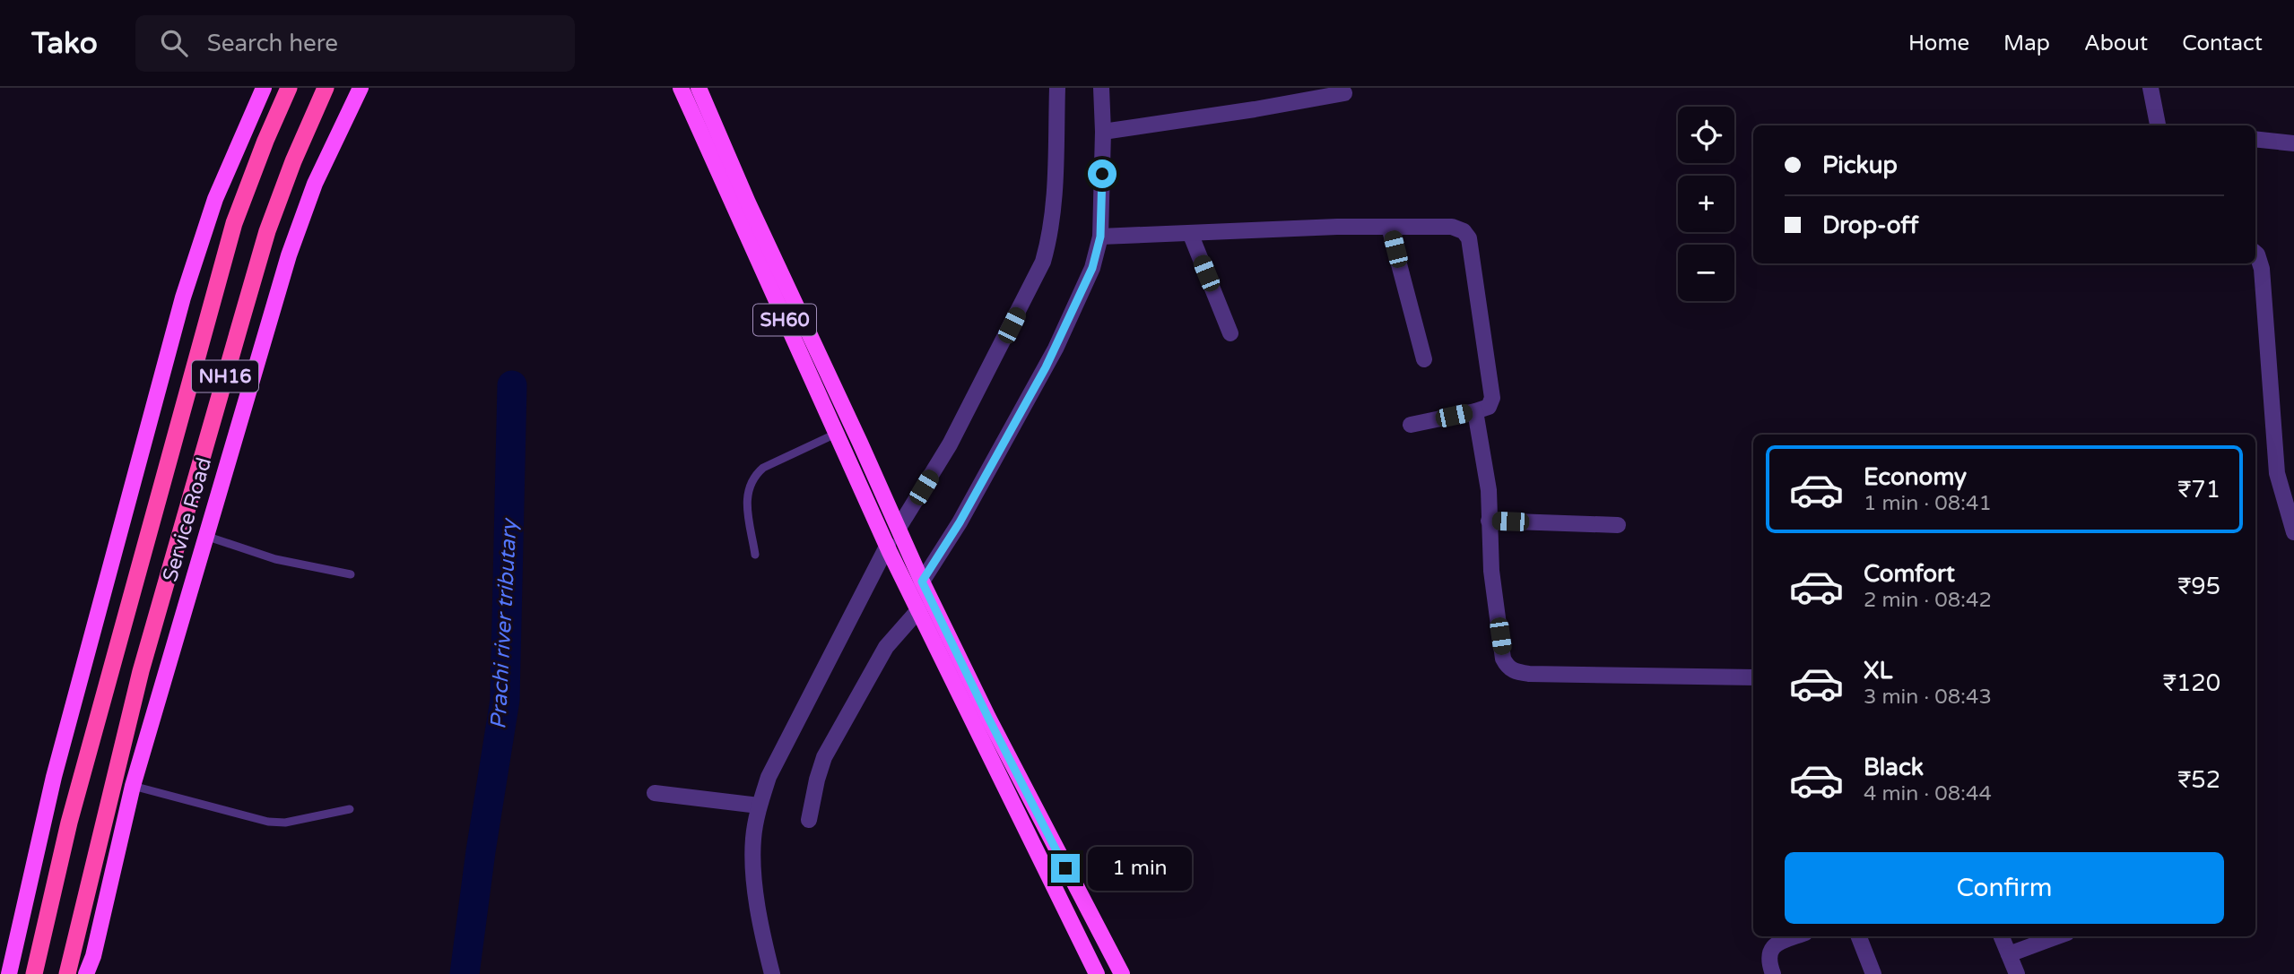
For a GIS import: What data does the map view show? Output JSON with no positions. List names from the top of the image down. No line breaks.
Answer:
{"streets":{"highway":["NH16"],"main road":["SH60","Service Road"]},"water":["Prachi river tributary"],"page":{"header":"Tako","search":"Search here","nav":["Home","Map","About","Contact"],"map_buttons":["+","−"],"banner":["Pickup","Drop-off"],"list":[{"name":"Economy","note":"1 min · 08:41","value":"₹71"},{"name":"Comfort","note":"2 min · 08:42","value":"₹95"},{"name":"XL","note":"3 min · 08:43","value":"₹120"},{"name":"Black","note":"4 min · 08:44","value":"₹52"}],"buttons":"Confirm","bubble":"1 min"}}
